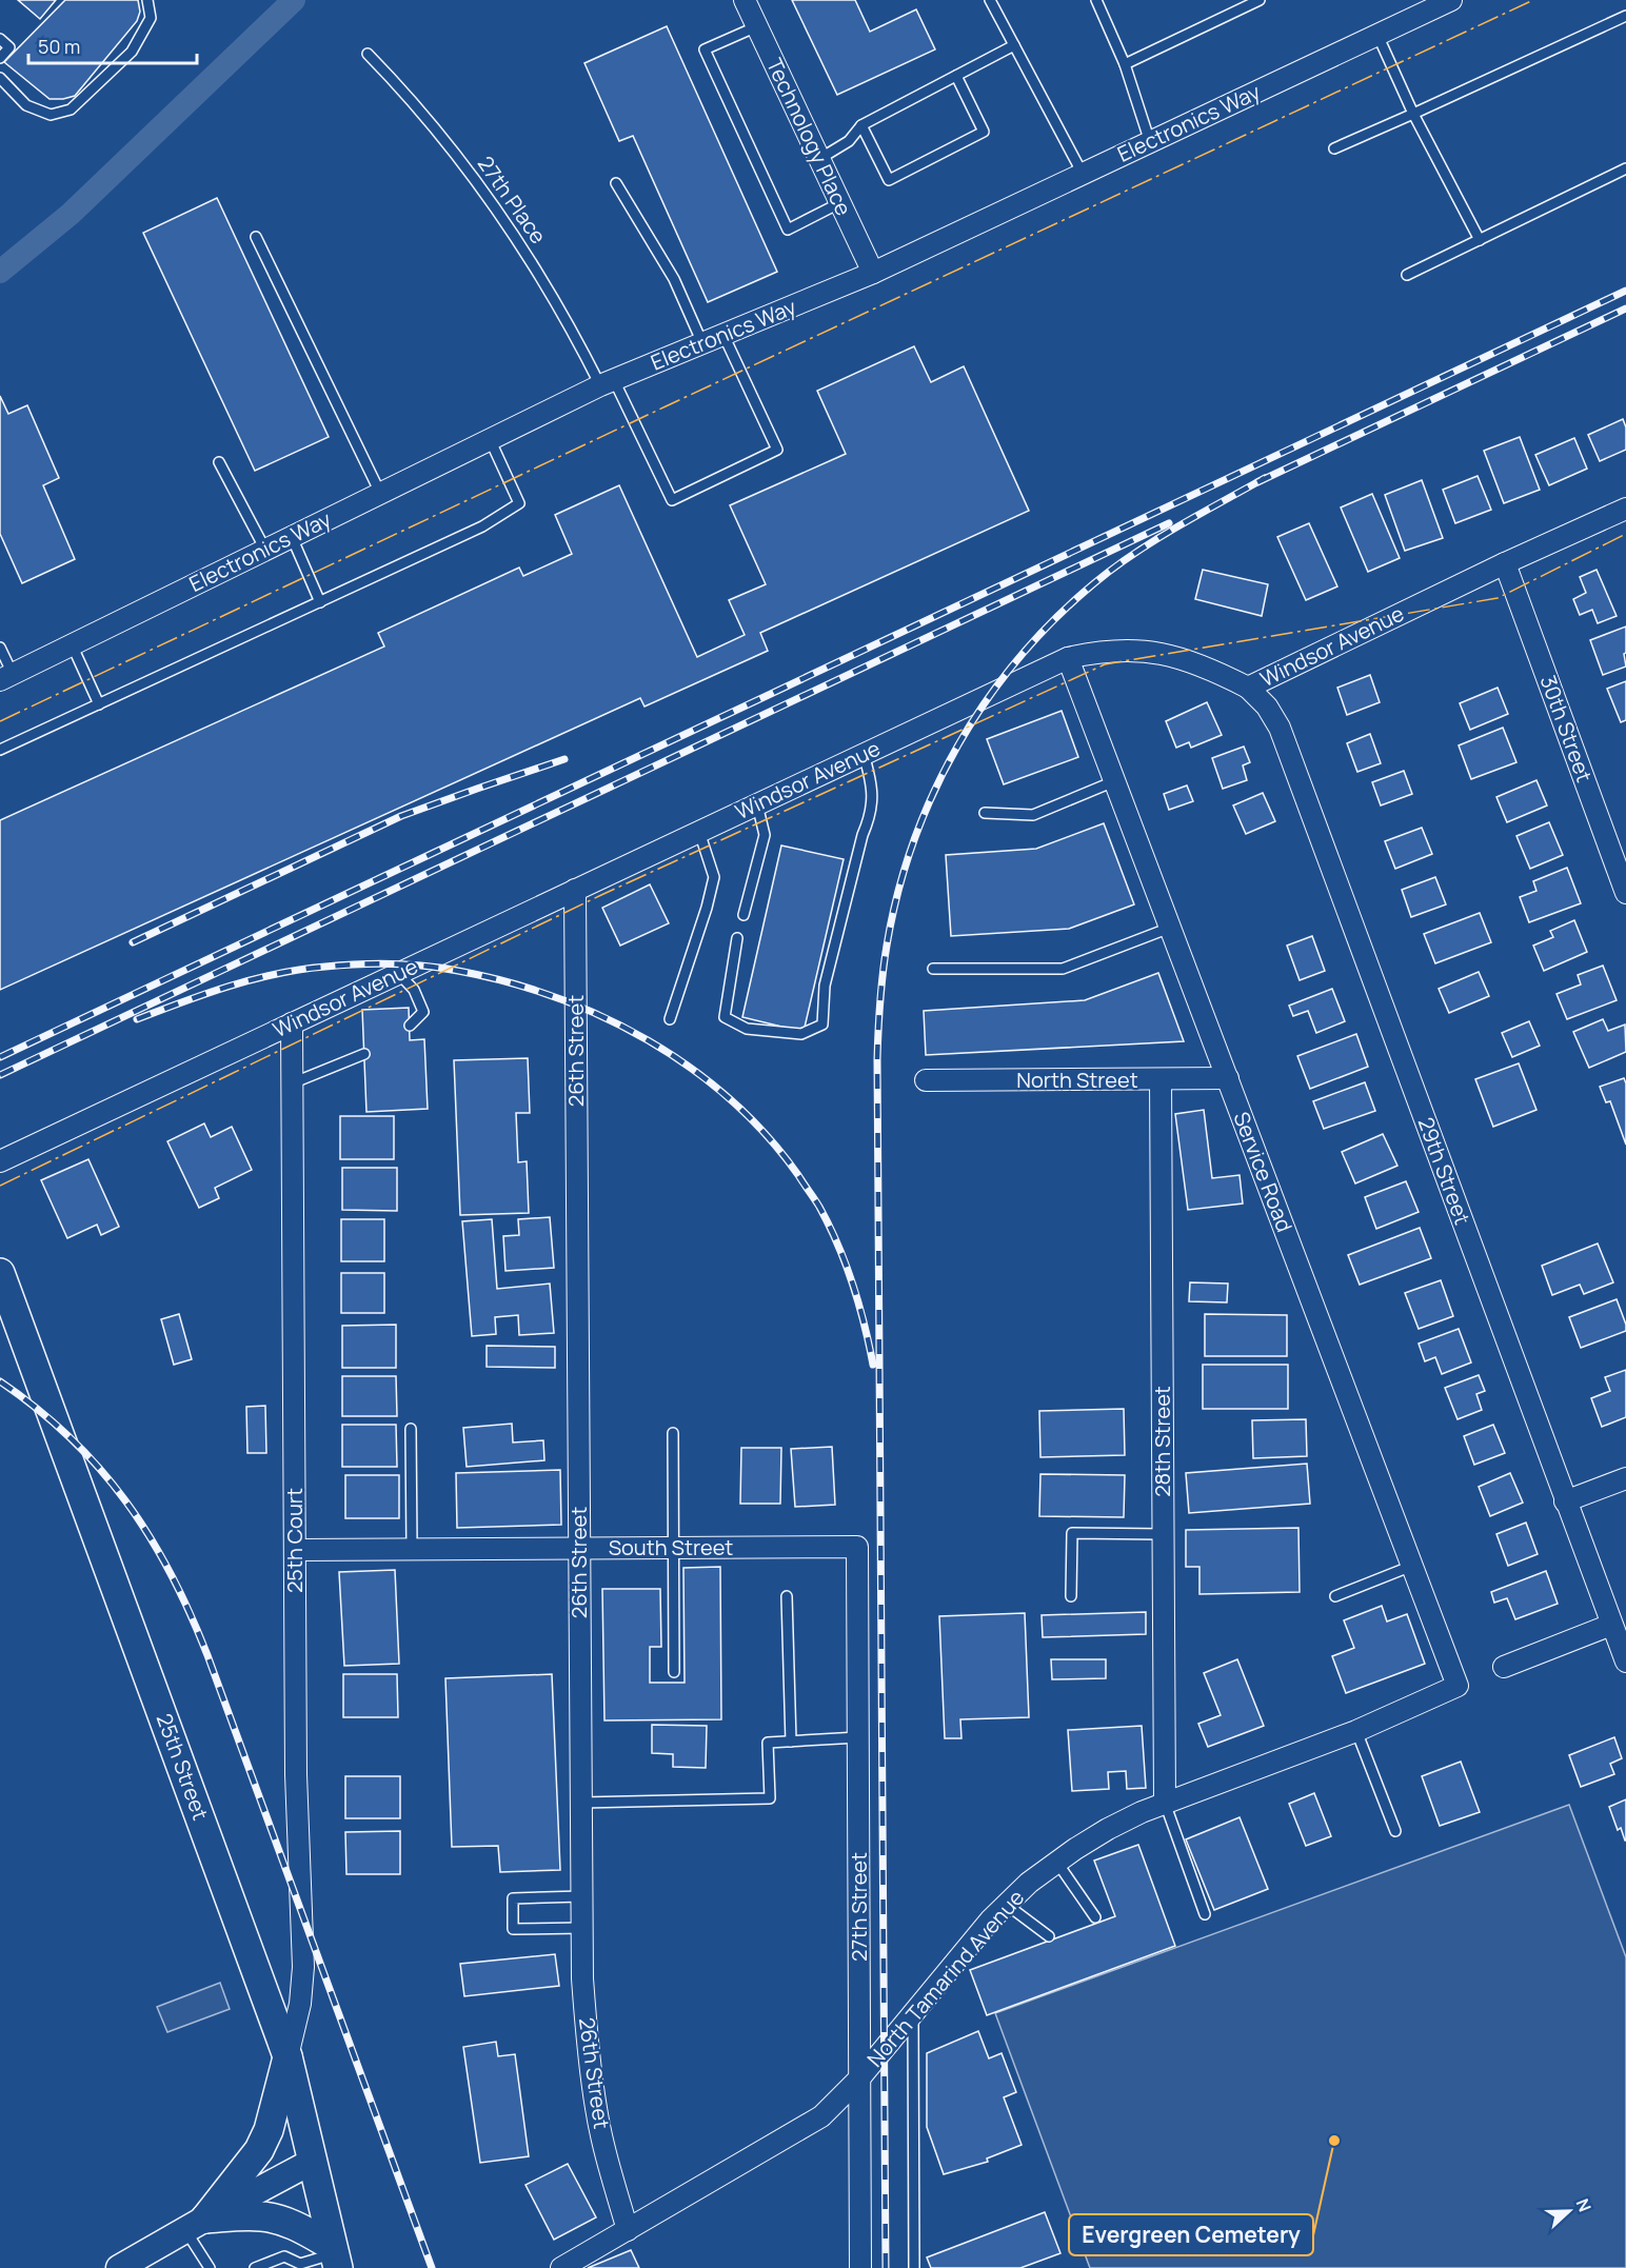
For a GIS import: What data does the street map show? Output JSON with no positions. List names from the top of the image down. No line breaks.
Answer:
{"streets":{"main road":["25th Street"],"street":["Electronics Way","Technology Place","Windsor Avenue","30th Street","26th Street","North Street","29th Street","Service Road","28th Street","25th Court","South Street","27th Street","North Tamarind Avenue"],"lane":["27th Place"]},"crossings":[["Electronics Way","Technology Place"],["Electronics Way","27th Place"],["Windsor Avenue","30th Street"],["Windsor Avenue","26th Street"],["Windsor Avenue","29th Street"],["Windsor Avenue","Service Road"],["Windsor Avenue","25th Court"],["26th Street","South Street"],["26th Street","North Tamarind Avenue"],["North Street","Service Road"],["North Street","28th Street"],["Service Road","North Tamarind Avenue"],["28th Street","North Tamarind Avenue"],["25th Court","South Street"],["25th Court","25th Street"],["South Street","27th Street"],["27th Street","North Tamarind Avenue"]],"places":["Evergreen Cemetery"],"scale_bar":"50 m","north":"right"}
